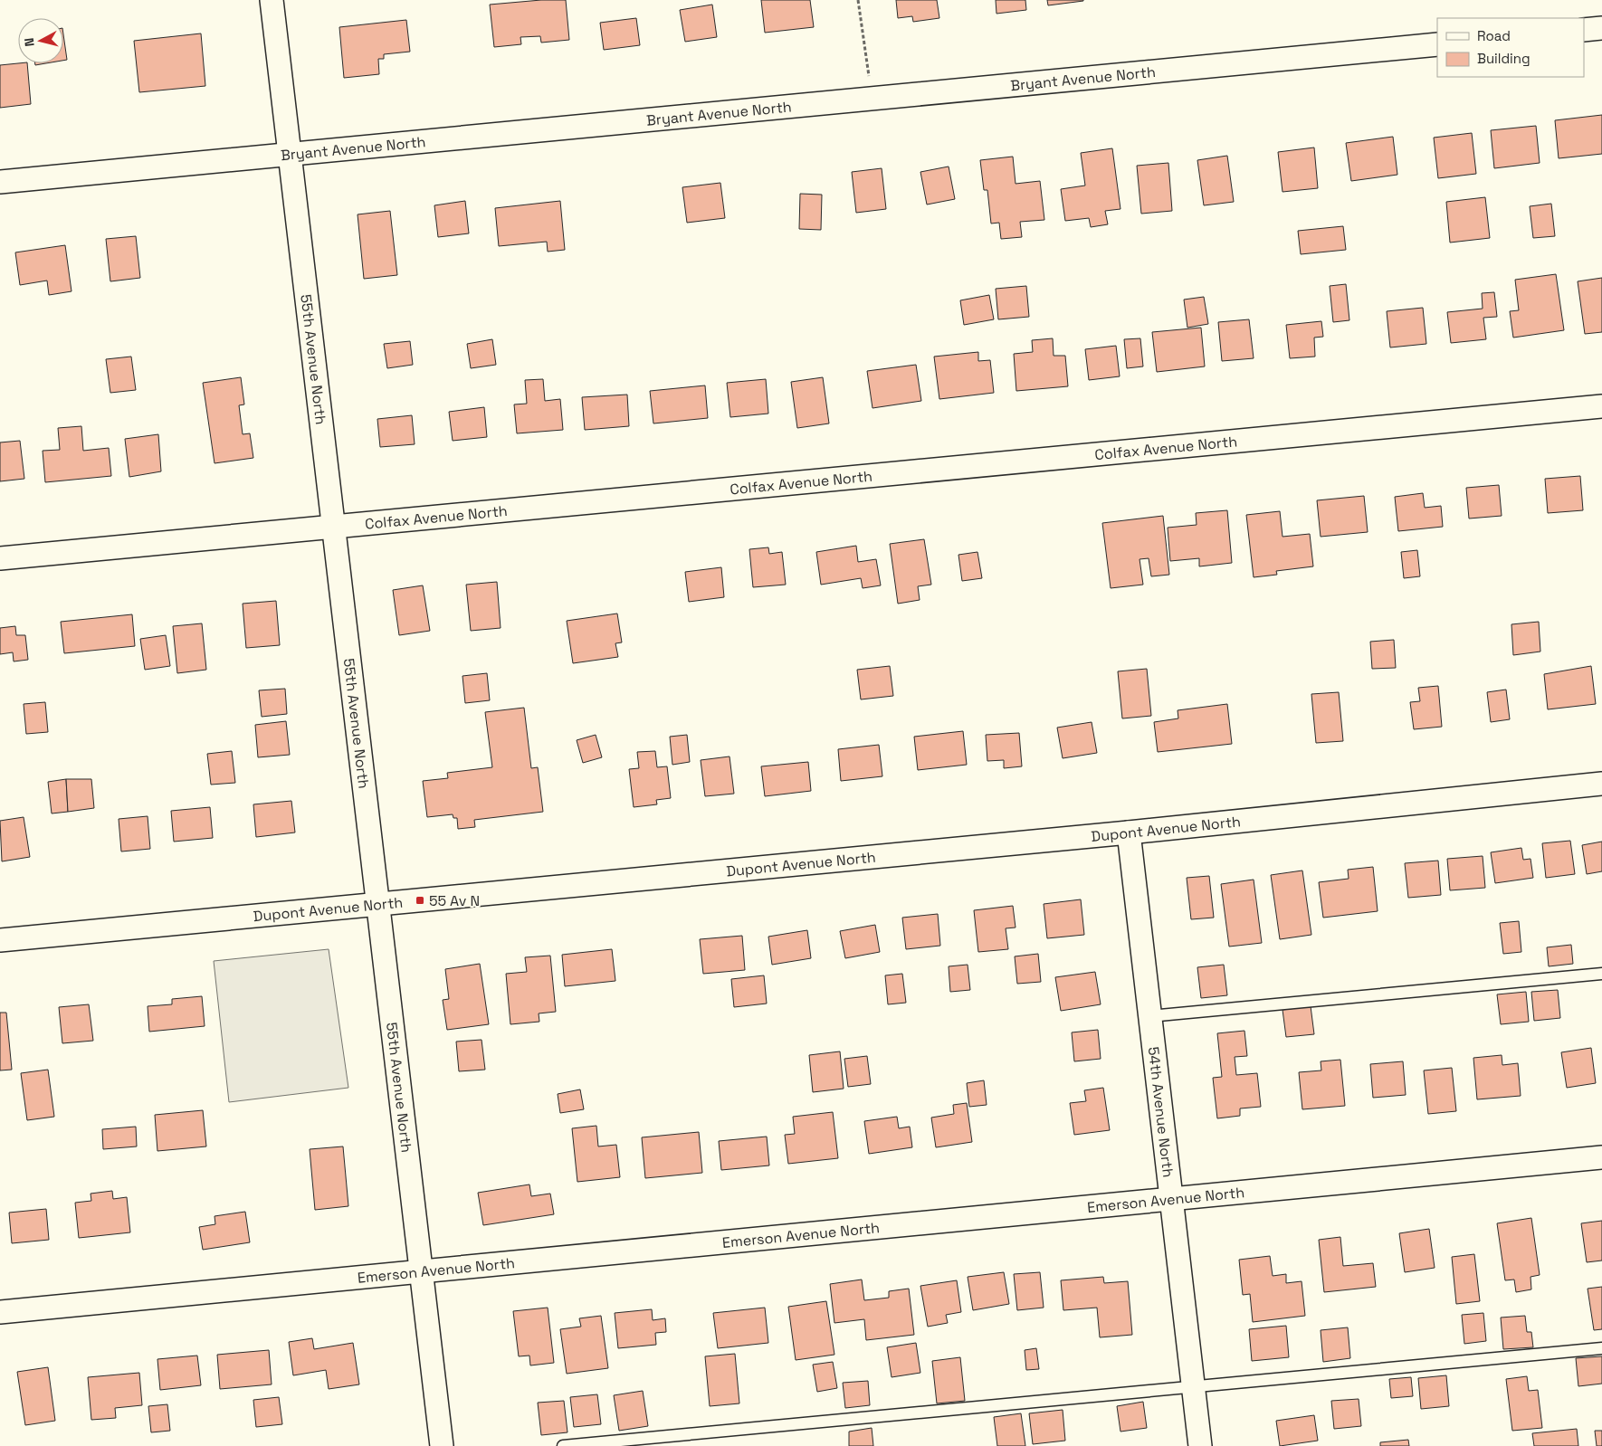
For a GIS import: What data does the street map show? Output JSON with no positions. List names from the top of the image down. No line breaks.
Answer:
{"streets":{"street":["Bryant Avenue North","55th Avenue North","Colfax Avenue North","Dupont Avenue North","54th Avenue North","Emerson Avenue North"]},"crossings":[["Bryant Avenue North","55th Avenue North"],["55th Avenue North","Colfax Avenue North"],["55th Avenue North","Dupont Avenue North"],["55th Avenue North","Emerson Avenue North"],["Dupont Avenue North","54th Avenue North"],["54th Avenue North","Emerson Avenue North"]],"places":{"transit":["55 Av N"]},"legend":["Road","Building"],"north":"left"}
